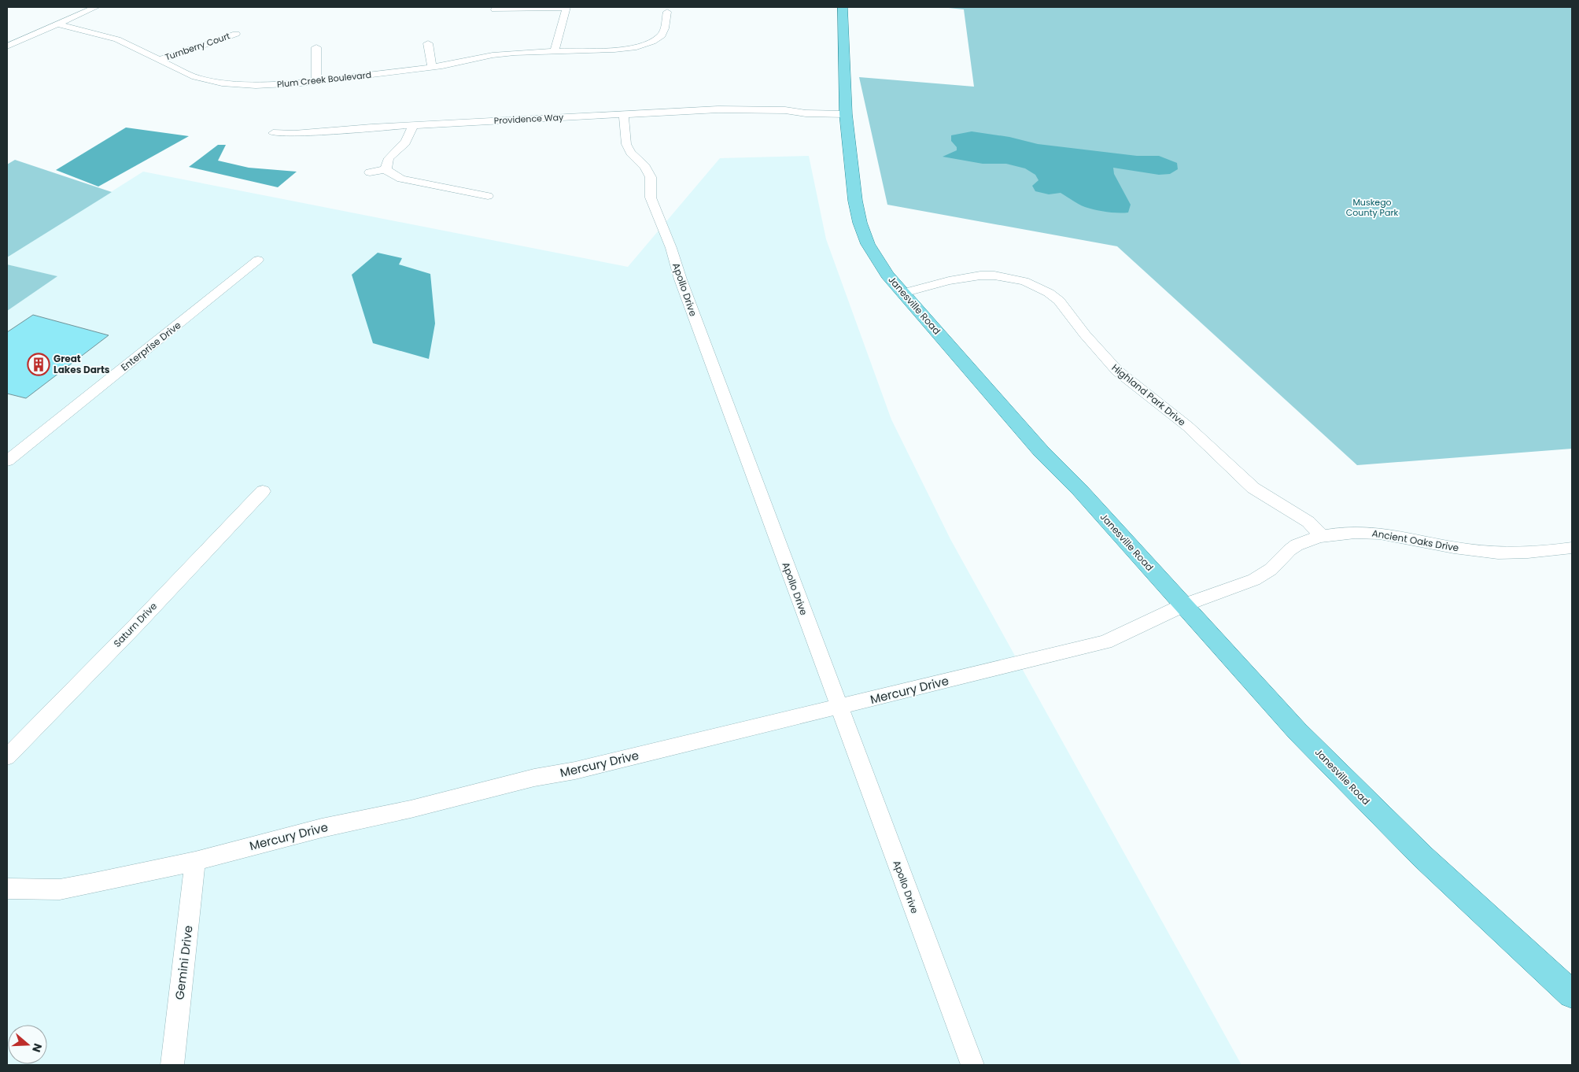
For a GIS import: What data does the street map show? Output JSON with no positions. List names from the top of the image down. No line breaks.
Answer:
{"streets":{"main road":["Janesville Road"],"street":["Turnberry Court","Plum Creek Boulevard","Providence Way","Apollo Drive","Enterprise Drive","Highland Park Drive","Ancient Oaks Drive","Saturn Drive","Mercury Drive","Gemini Drive"]},"crossings":[["Turnberry Court","Plum Creek Boulevard"],["Providence Way","Apollo Drive"],["Providence Way","Janesville Road"],["Apollo Drive","Mercury Drive"],["Janesville Road","Highland Park Drive"],["Janesville Road","Ancient Oaks Drive"],["Janesville Road","Mercury Drive"],["Highland Park Drive","Ancient Oaks Drive"],["Ancient Oaks Drive","Mercury Drive"],["Mercury Drive","Gemini Drive"]],"parks":["Muskego County Park"],"places":{"building":["Great Lakes Darts"]},"north":"right"}
